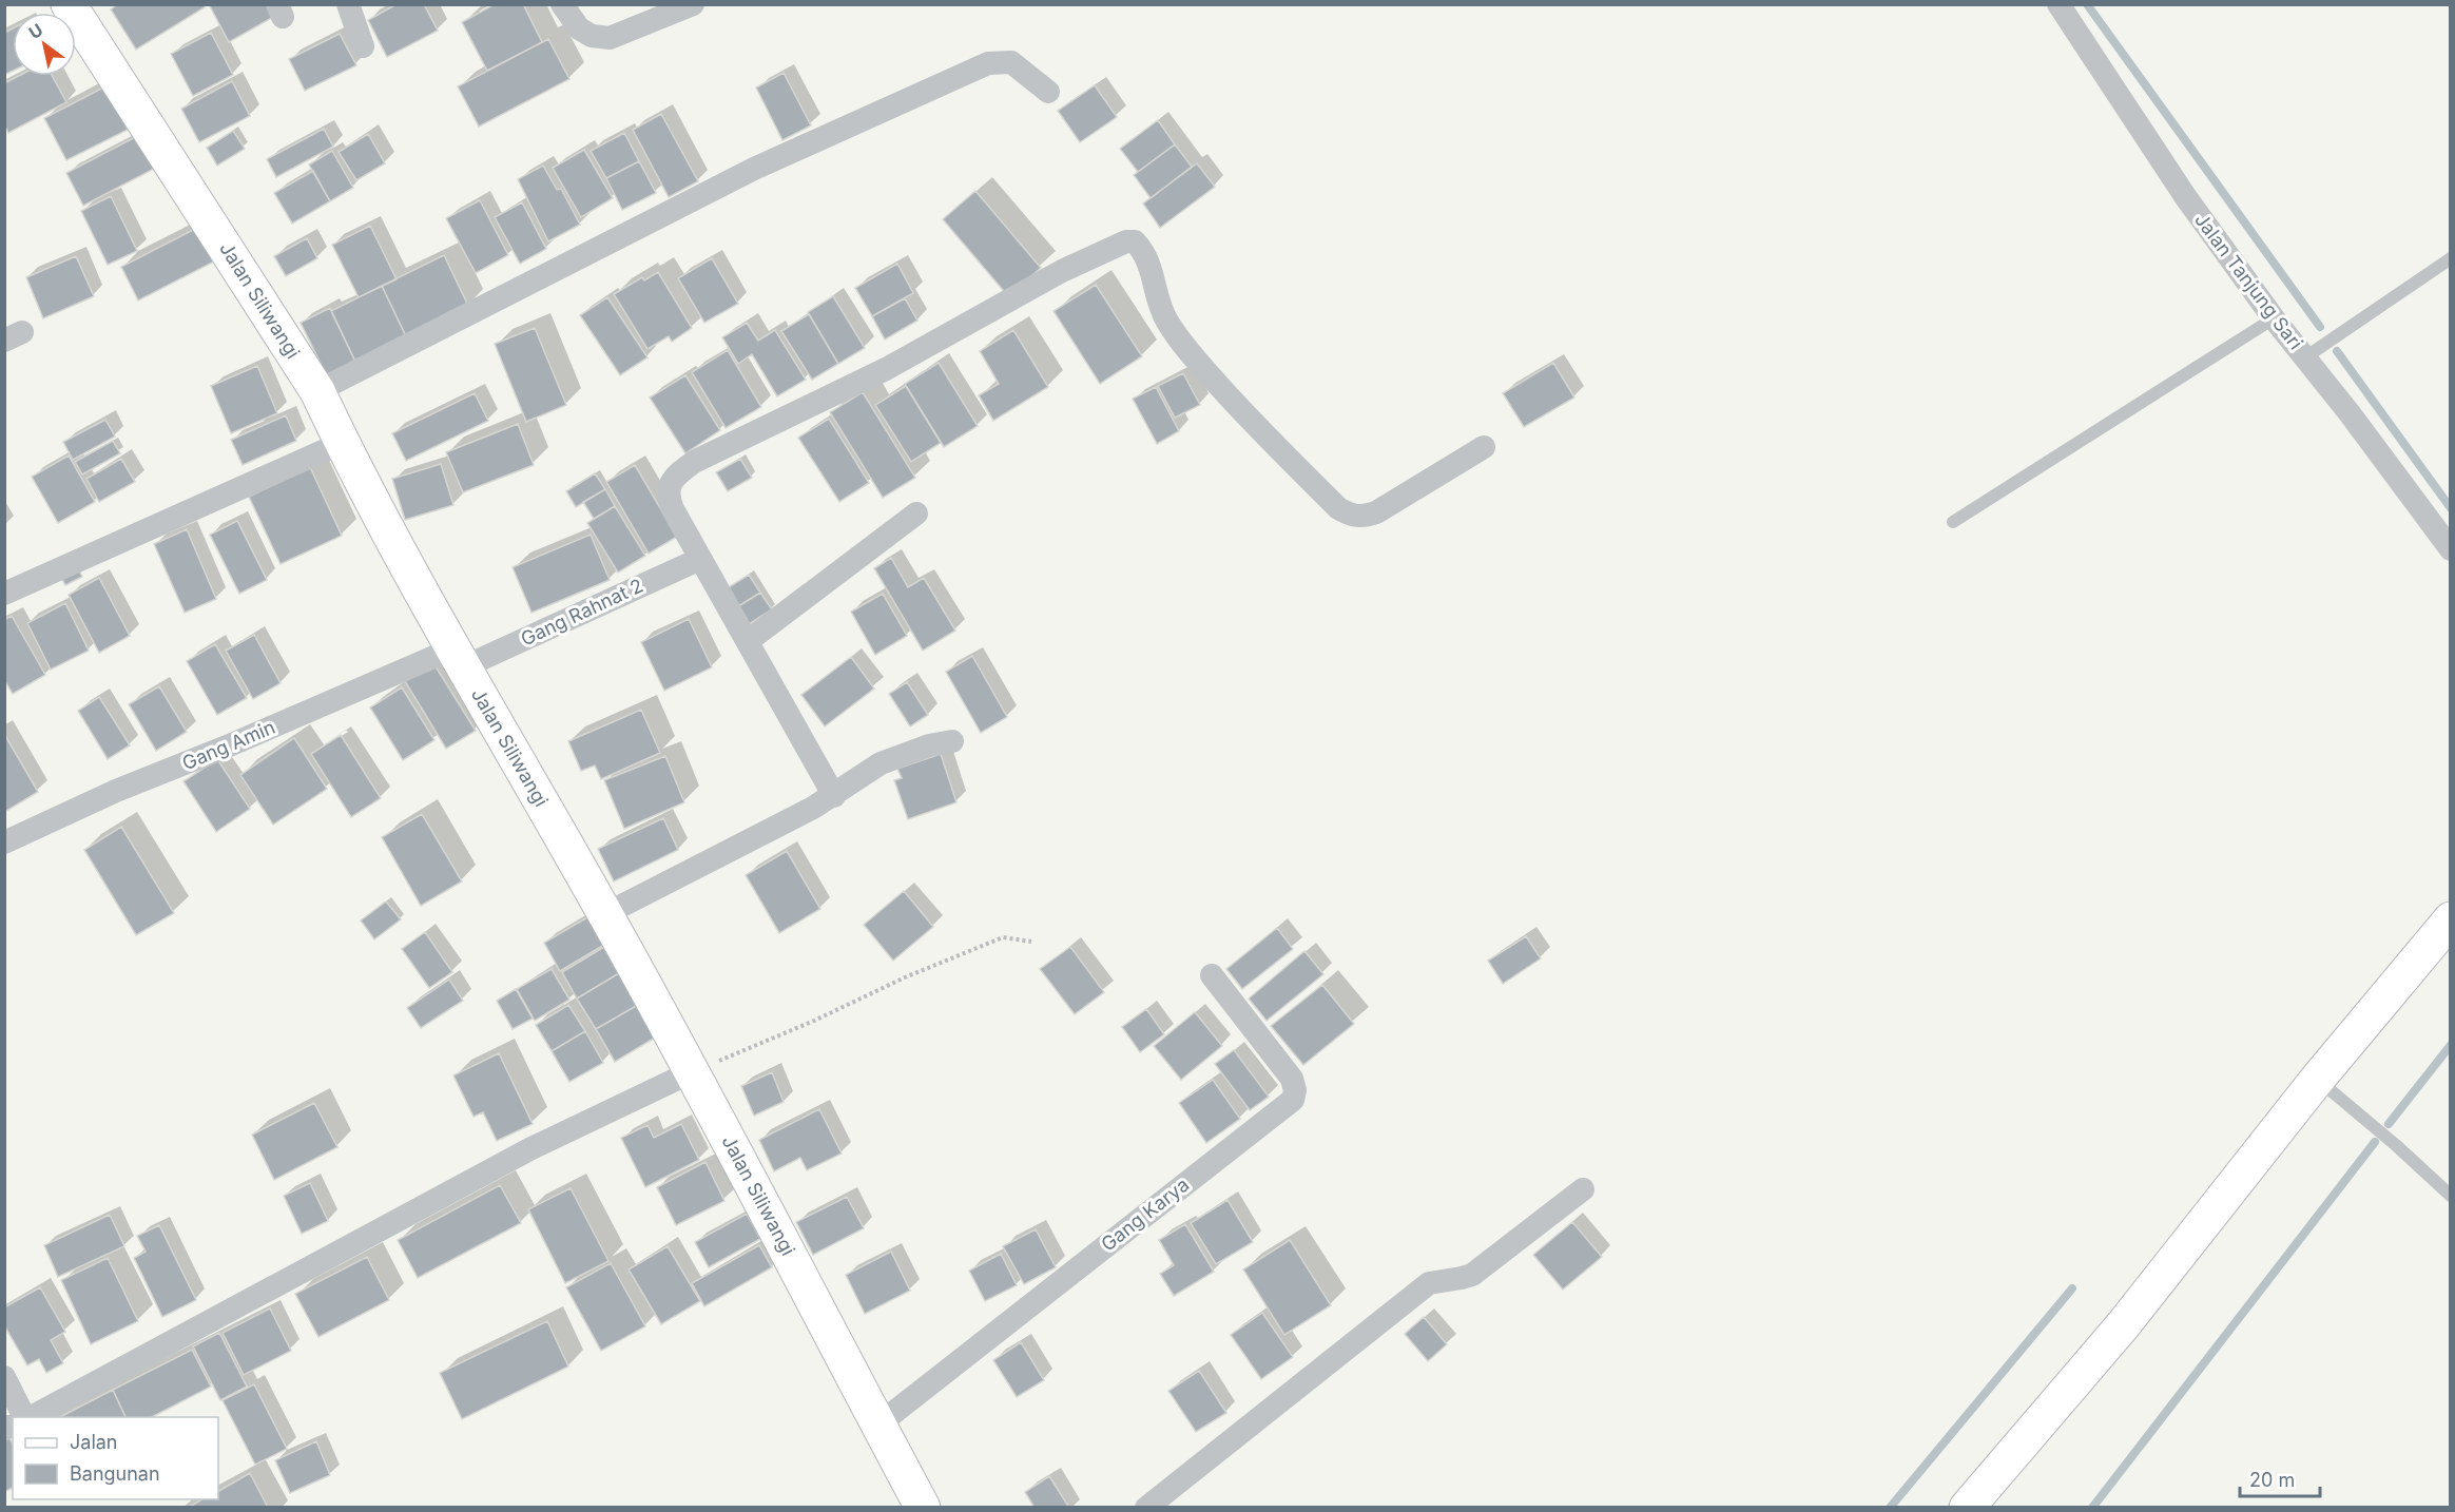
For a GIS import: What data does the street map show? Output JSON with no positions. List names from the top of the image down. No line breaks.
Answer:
{"streets":{"street":["Jalan Tanjung Sari","Jalan Siliwangi","Gang Rahnat 2","Gang Amin","Gang Karya"]},"crossings":[["Jalan Siliwangi","Gang Rahnat 2"],["Jalan Siliwangi","Gang Amin"],["Jalan Siliwangi","Gang Karya"],["Gang Rahnat 2","Gang Amin"]],"legend":["Jalan","Bangunan"],"scale_bar":"20 m","north":"top left"}
